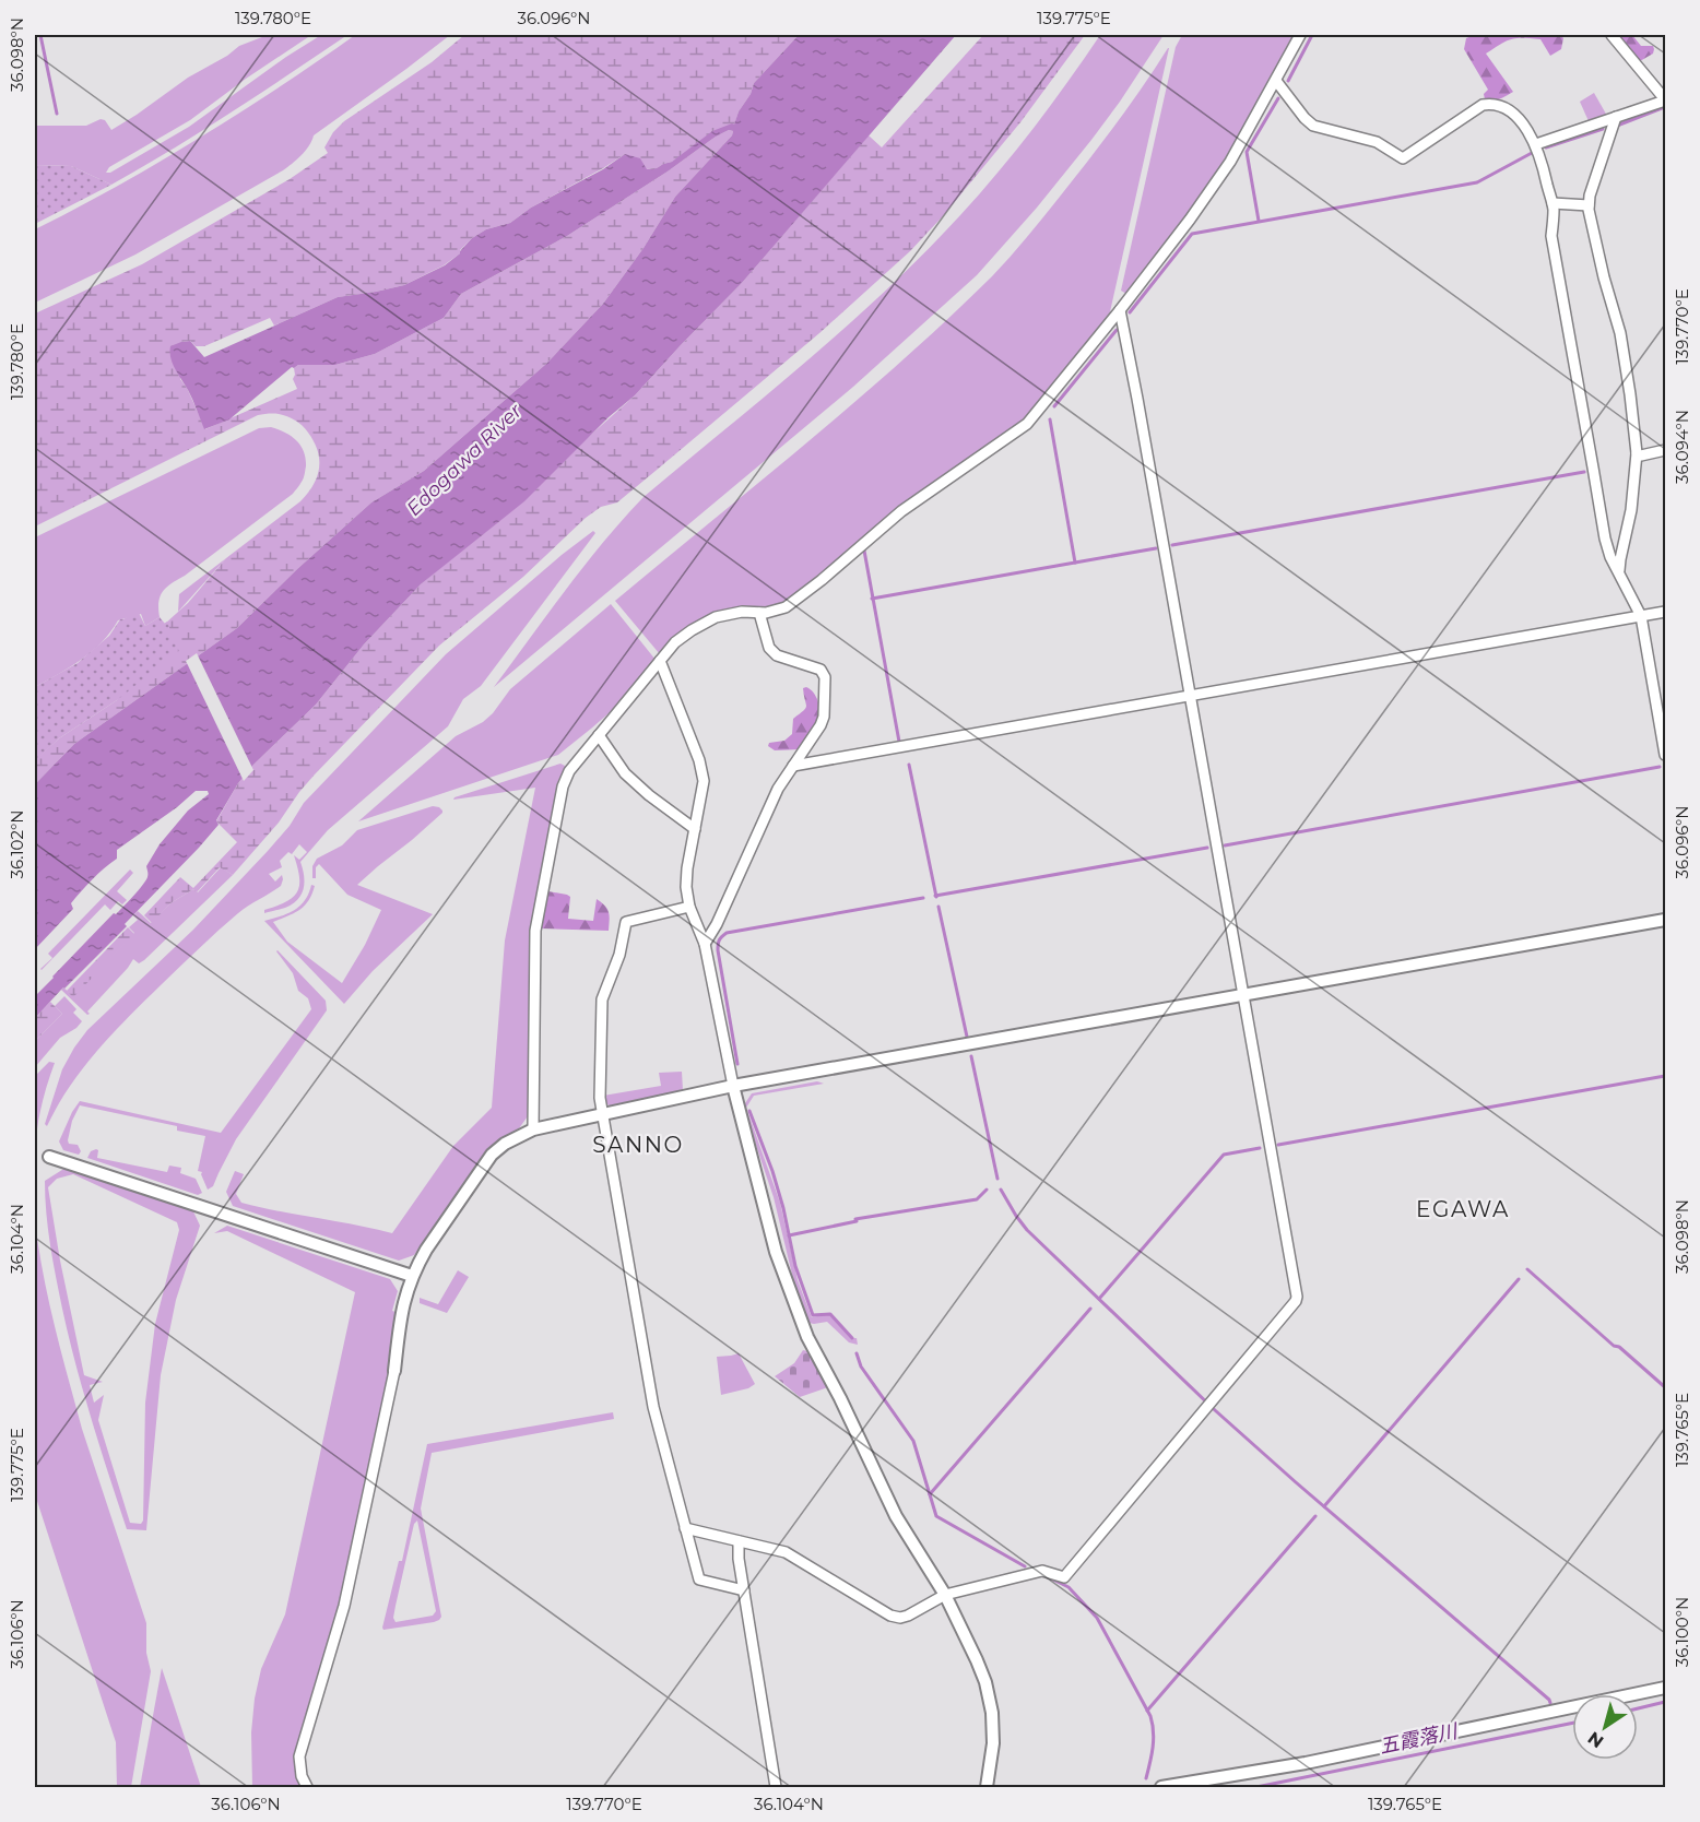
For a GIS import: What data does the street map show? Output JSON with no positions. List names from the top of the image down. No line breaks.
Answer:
{"districts":["SANNO","EGAWA"],"water":["Edogawa River","五霞落川"],"north":"bottom left","coordinates":["139.780°E","36.096°N","139.775°E","36.098°N","139.770°E","36.094°N","36.102°N","36.104°N","139.765°E","36.100°N","36.106°N"]}
